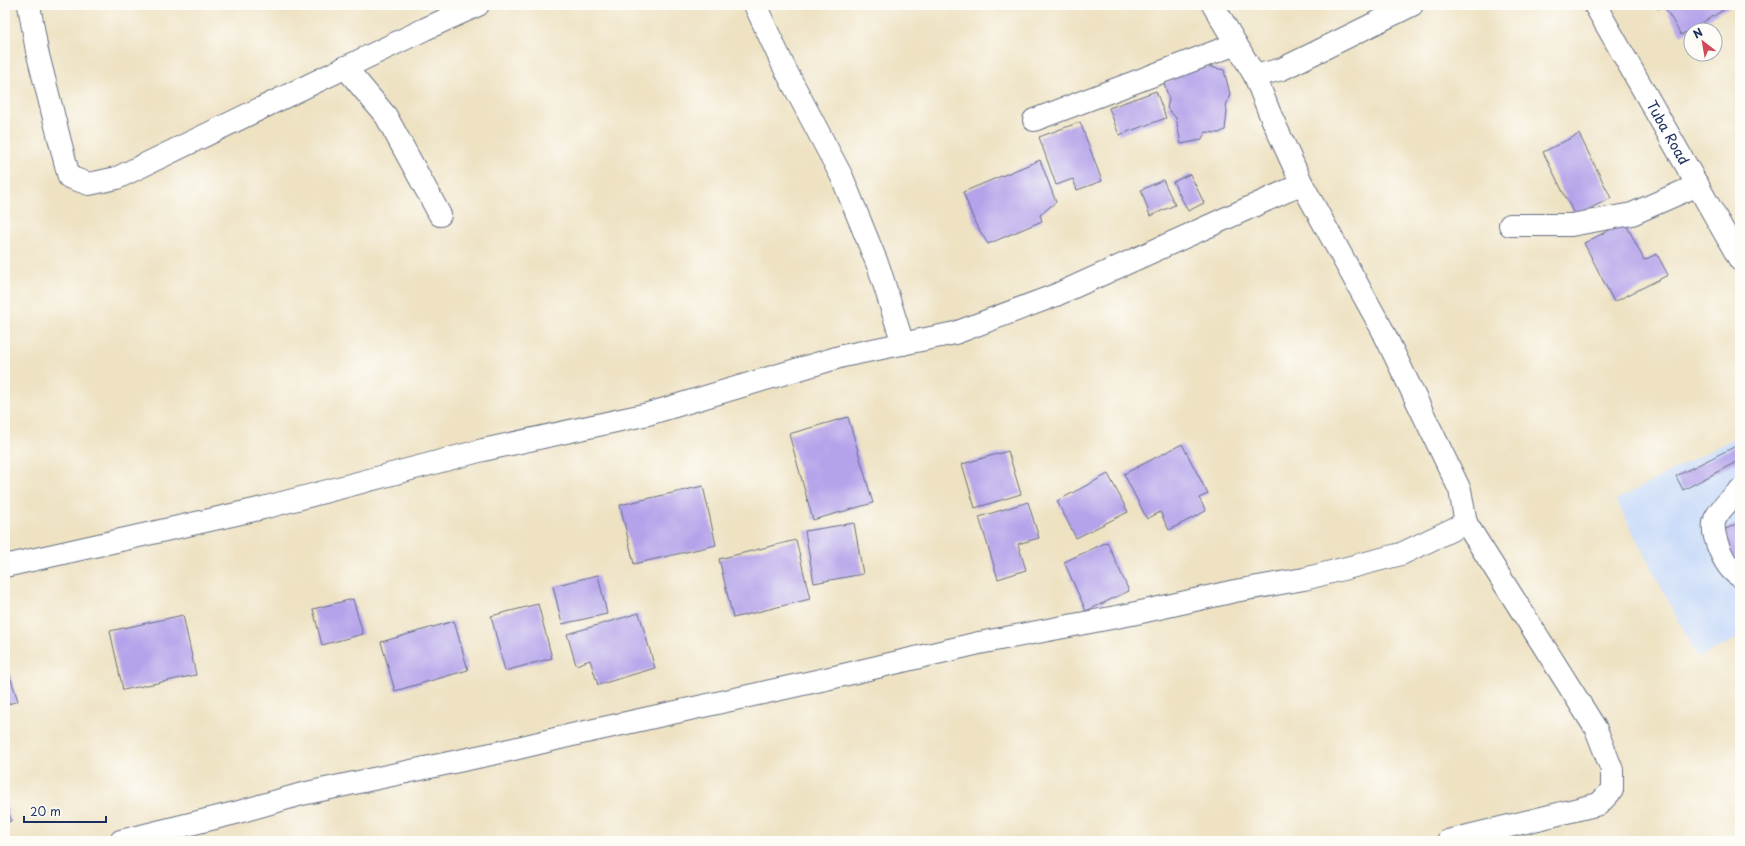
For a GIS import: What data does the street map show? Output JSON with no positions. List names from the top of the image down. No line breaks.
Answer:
{"streets":{"street":["Tuba Road"]},"scale_bar":"20 m","north":"top left"}
